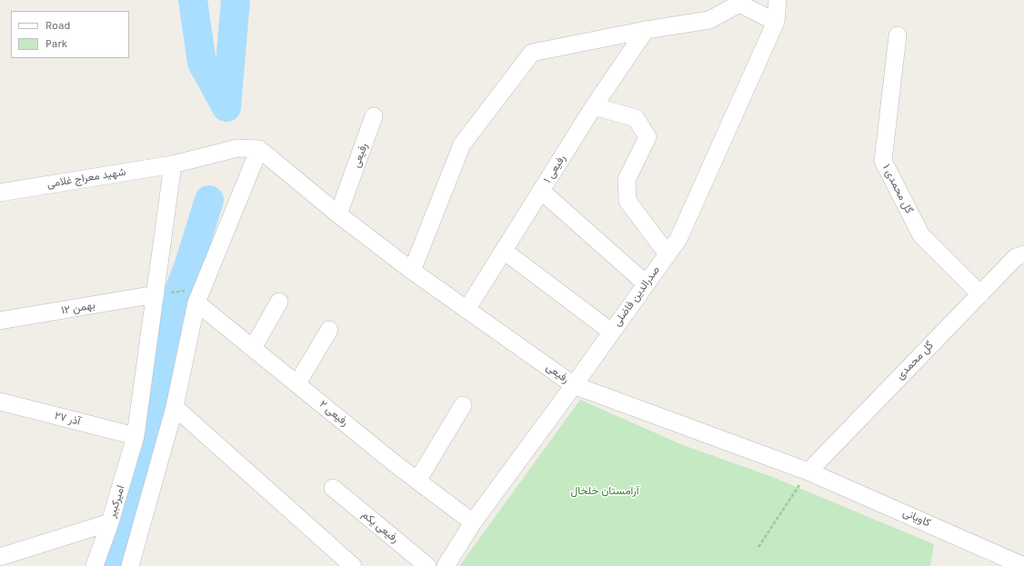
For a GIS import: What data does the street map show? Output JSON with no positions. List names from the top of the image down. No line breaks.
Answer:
{"streets":{"street":["رفیعی","رفیعی ۱","شهید معراج غلامی","گل محمدی ۱","صدرالدین فاضلی","۱۲ بهمن","گل محمدی","رفیعی ۲","۲۷ آذر","امیرکبیر","کاویانی","رفیعی یکم"]},"crossings":[["رفیعی","رفیعی ۱"],["رفیعی","شهید معراج غلامی"],["رفیعی","صدرالدین فاضلی"],["رفیعی","گل محمدی"],["رفیعی","کاویانی"],["شهید معراج غلامی","امیرکبیر"],["گل محمدی ۱","گل محمدی"],["صدرالدین فاضلی","رفیعی ۲"],["۱۲ بهمن","امیرکبیر"],["گل محمدی","کاویانی"],["۲۷ آذر","امیرکبیر"]],"parks":["آرامستان خلخال"],"legend":["Road","Park"]}
